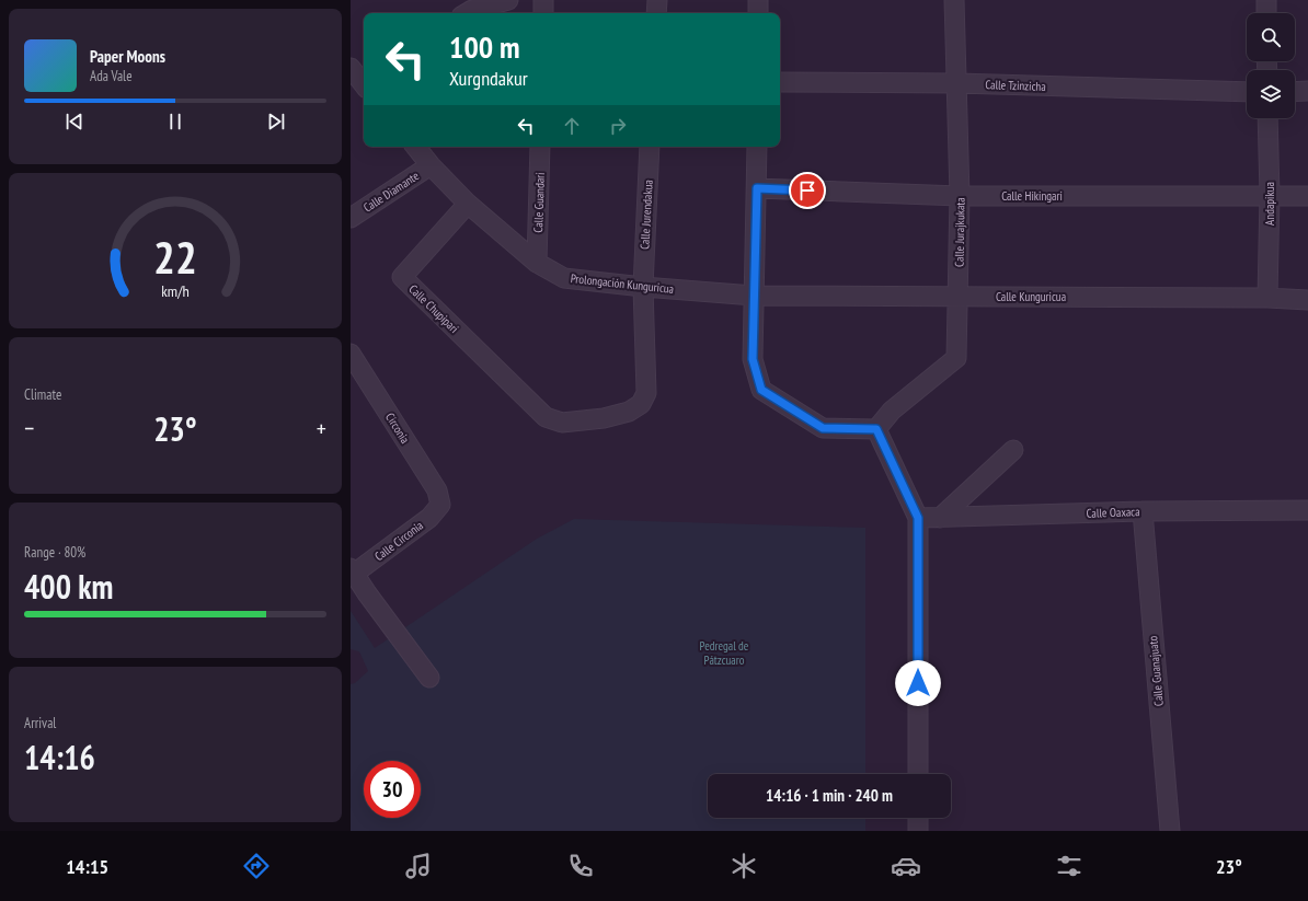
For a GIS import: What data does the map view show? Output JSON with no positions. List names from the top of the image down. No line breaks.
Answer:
{"streets":{"street":["Calle Tzinzicha","Calle Diamante","Calle Hikingari","Calle Guandari","Andapikua","Calle Jurendakua","Calle Jurajkukata","Prolongación Kunguricua","Calle Kunguricua","Calle Chupipari","Circonia","Calle Oaxaca","Calle Circonia","Calle Guanajuato"]},"crossings":[["Calle Tzinzicha","Calle Jurajkukata"],["Calle Diamante","Prolongación Kunguricua"],["Calle Hikingari","Andapikua"],["Calle Hikingari","Calle Jurajkukata"],["Calle Guandari","Prolongación Kunguricua"],["Andapikua","Calle Kunguricua"],["Calle Jurendakua","Prolongación Kunguricua"],["Calle Jurendakua","Calle Chupipari"],["Calle Jurajkukata","Calle Kunguricua"],["Prolongación Kunguricua","Calle Kunguricua"],["Prolongación Kunguricua","Calle Chupipari"],["Circonia","Calle Circonia"],["Calle Oaxaca","Calle Guanajuato"]],"parks":["Pedregal de Pátzcuaro"],"page":{"turn":["100 m","Xurgndakur"],"song":["Paper Moons","Ada Vale"],"tile":["Climate",["Range · 80%","400 km"],["Arrival","14:16"]],"heat":["−","23°","+"],"limit":"30","trip":"14:16 · 1 min · 240 m","tabs":["14:15","23°"],"gauge":["22","km/h"]}}
